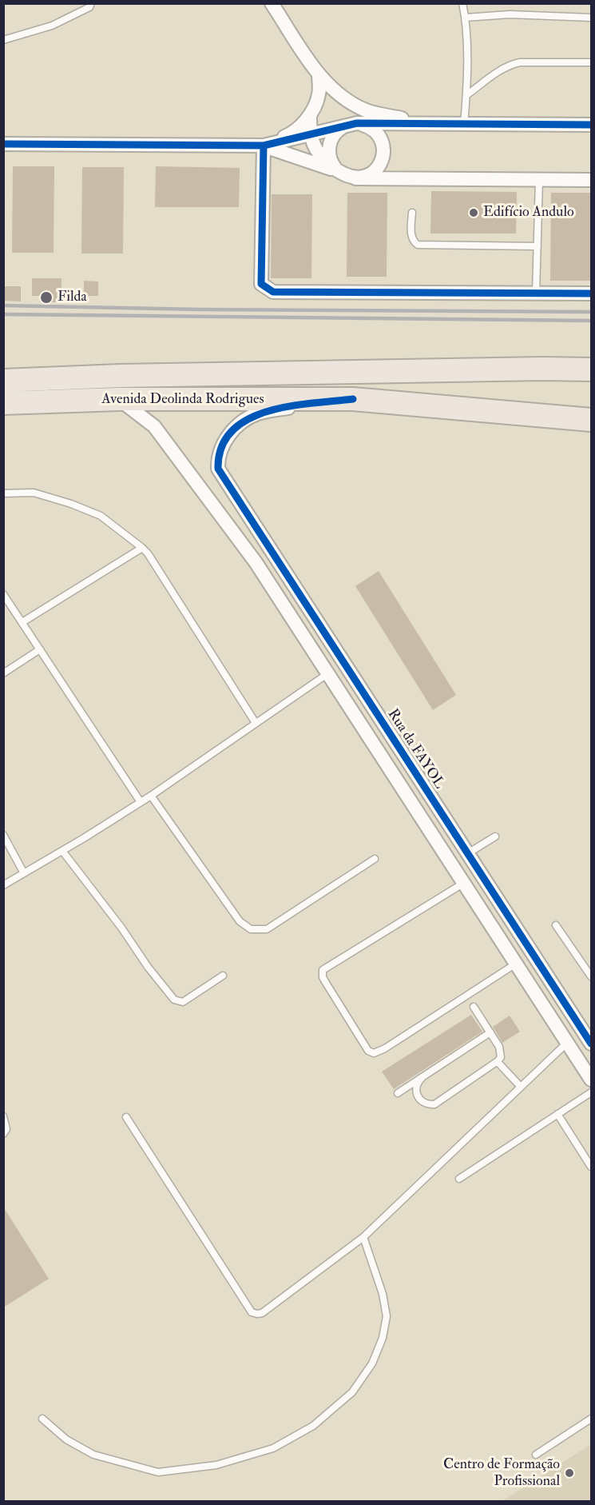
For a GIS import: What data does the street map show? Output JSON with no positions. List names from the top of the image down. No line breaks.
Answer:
{"streets":{"highway":["Avenida Deolinda Rodrigues"],"street":["Rua da FAYOL"]},"crossings":[["Avenida Deolinda Rodrigues","Rua da FAYOL"]],"places":["Edifício Andulo","Filda","Centro de Formação Profissional"]}
